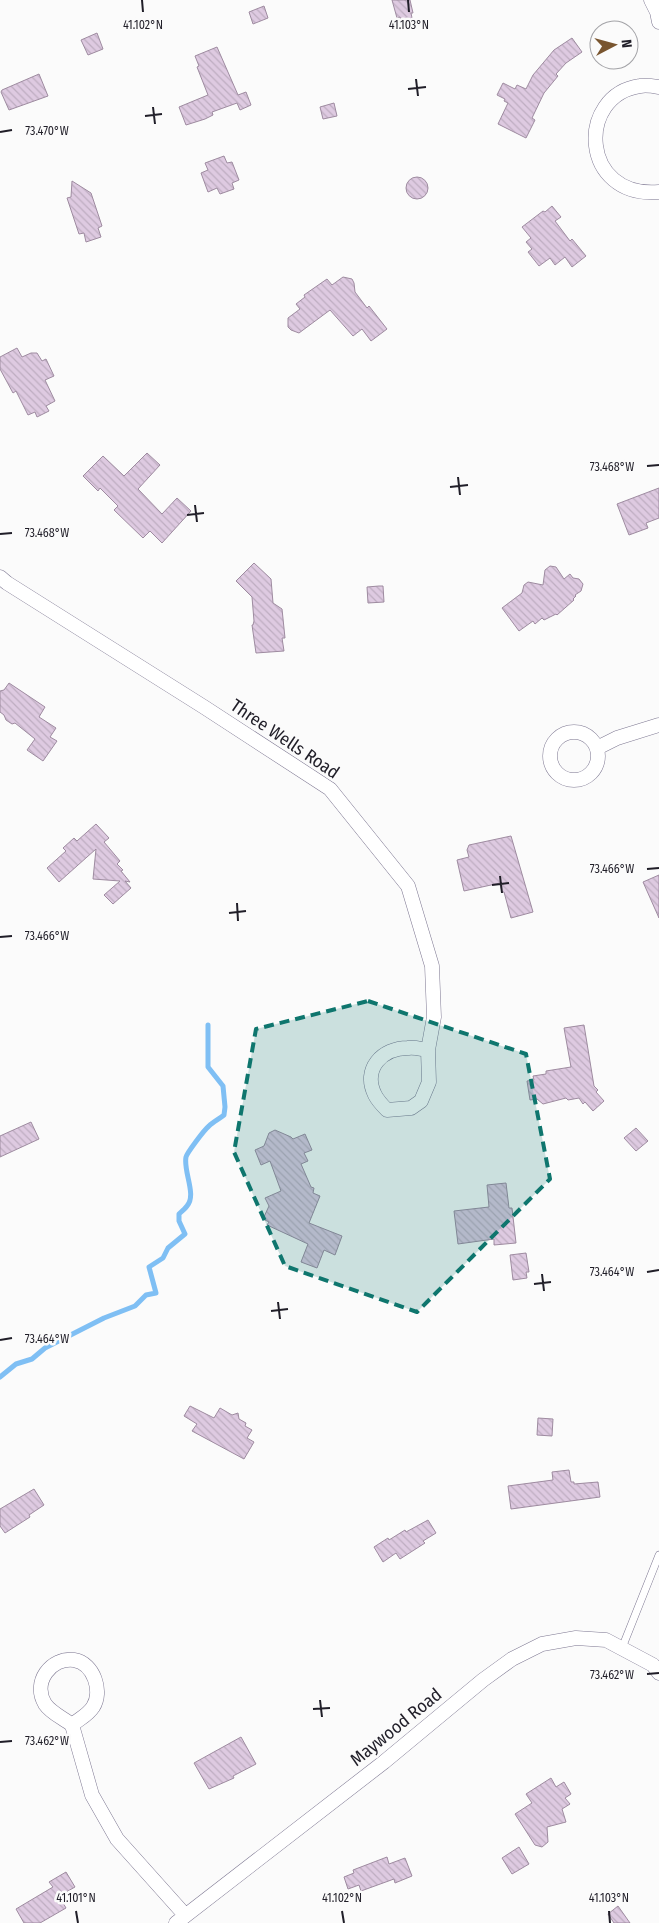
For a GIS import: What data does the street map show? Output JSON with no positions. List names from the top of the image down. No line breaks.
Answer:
{"streets":{"street":["Three Wells Road","Maywood Road"]},"north":"right","coordinates":["41.102°N","41.103°N","73.470°W","73.468°W","73.466°W","73.464°W","73.462°W","41.101°N"]}
